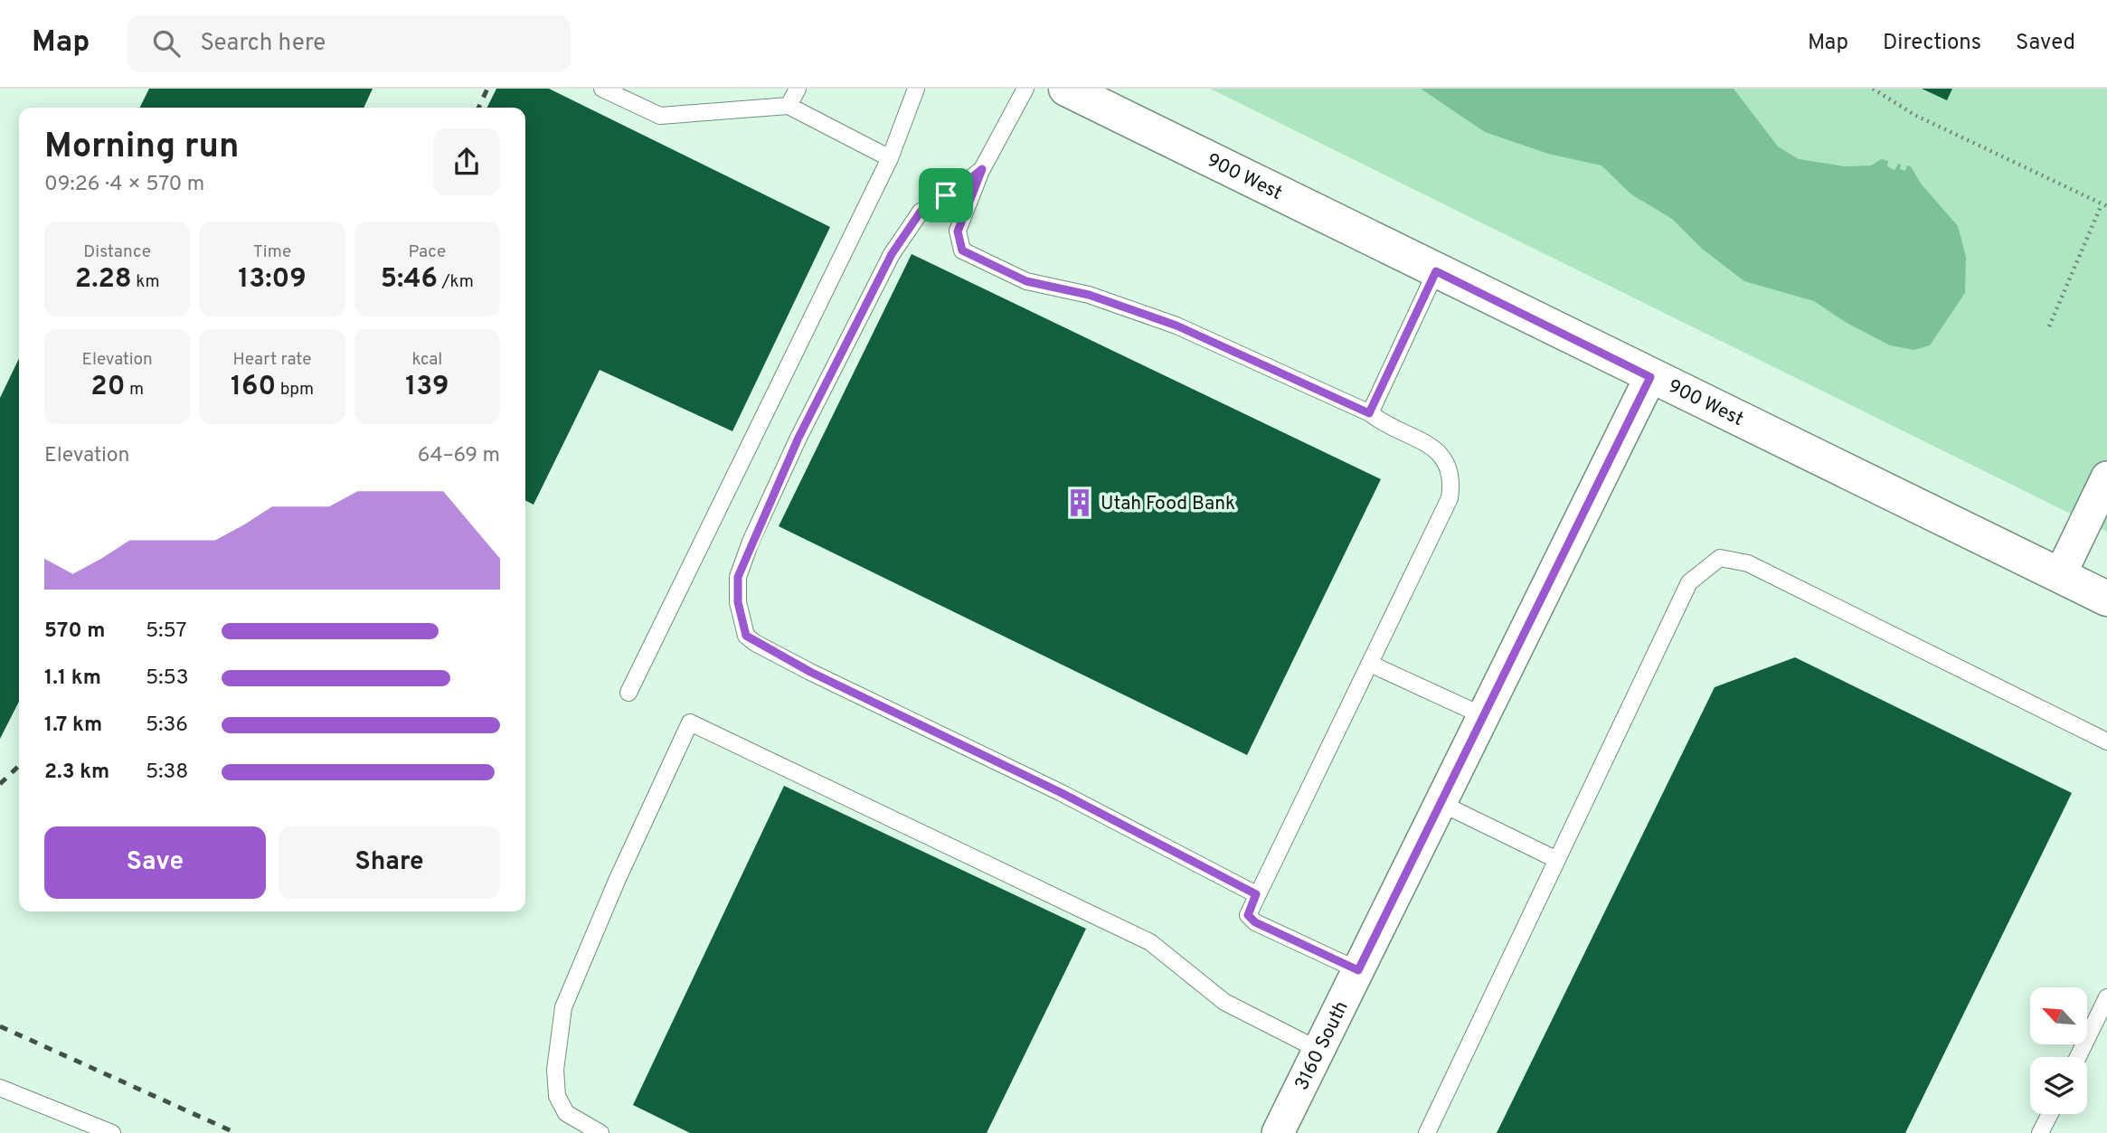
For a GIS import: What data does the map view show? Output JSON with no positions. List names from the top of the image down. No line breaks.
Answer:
{"streets":{"main road":["900 West"],"street":["3160 South"]},"crossings":[["900 West","3160 South"]],"places":{"building":["Utah Food Bank"]},"north":"top left","page":{"header":"Map","search":"Search here","nav":["Map","Directions","Saved"],"heading":["Morning run","09:26 · 4 × 570 m"],"stats":[["Distance","2.28 km"],["Time","13:09"],["Pace","5:46 /km"],["Elevation","20 m"],["Heart rate","160 bpm"],["kcal","139"]],"chart":["Elevation","64–69 m"],"list":[{"name":"570 m","note":"5:57"},{"name":"1.1 km","note":"5:53"},{"name":"1.7 km","note":"5:36"},{"name":"2.3 km","note":"5:38"}],"buttons":["Save","Share"]}}
